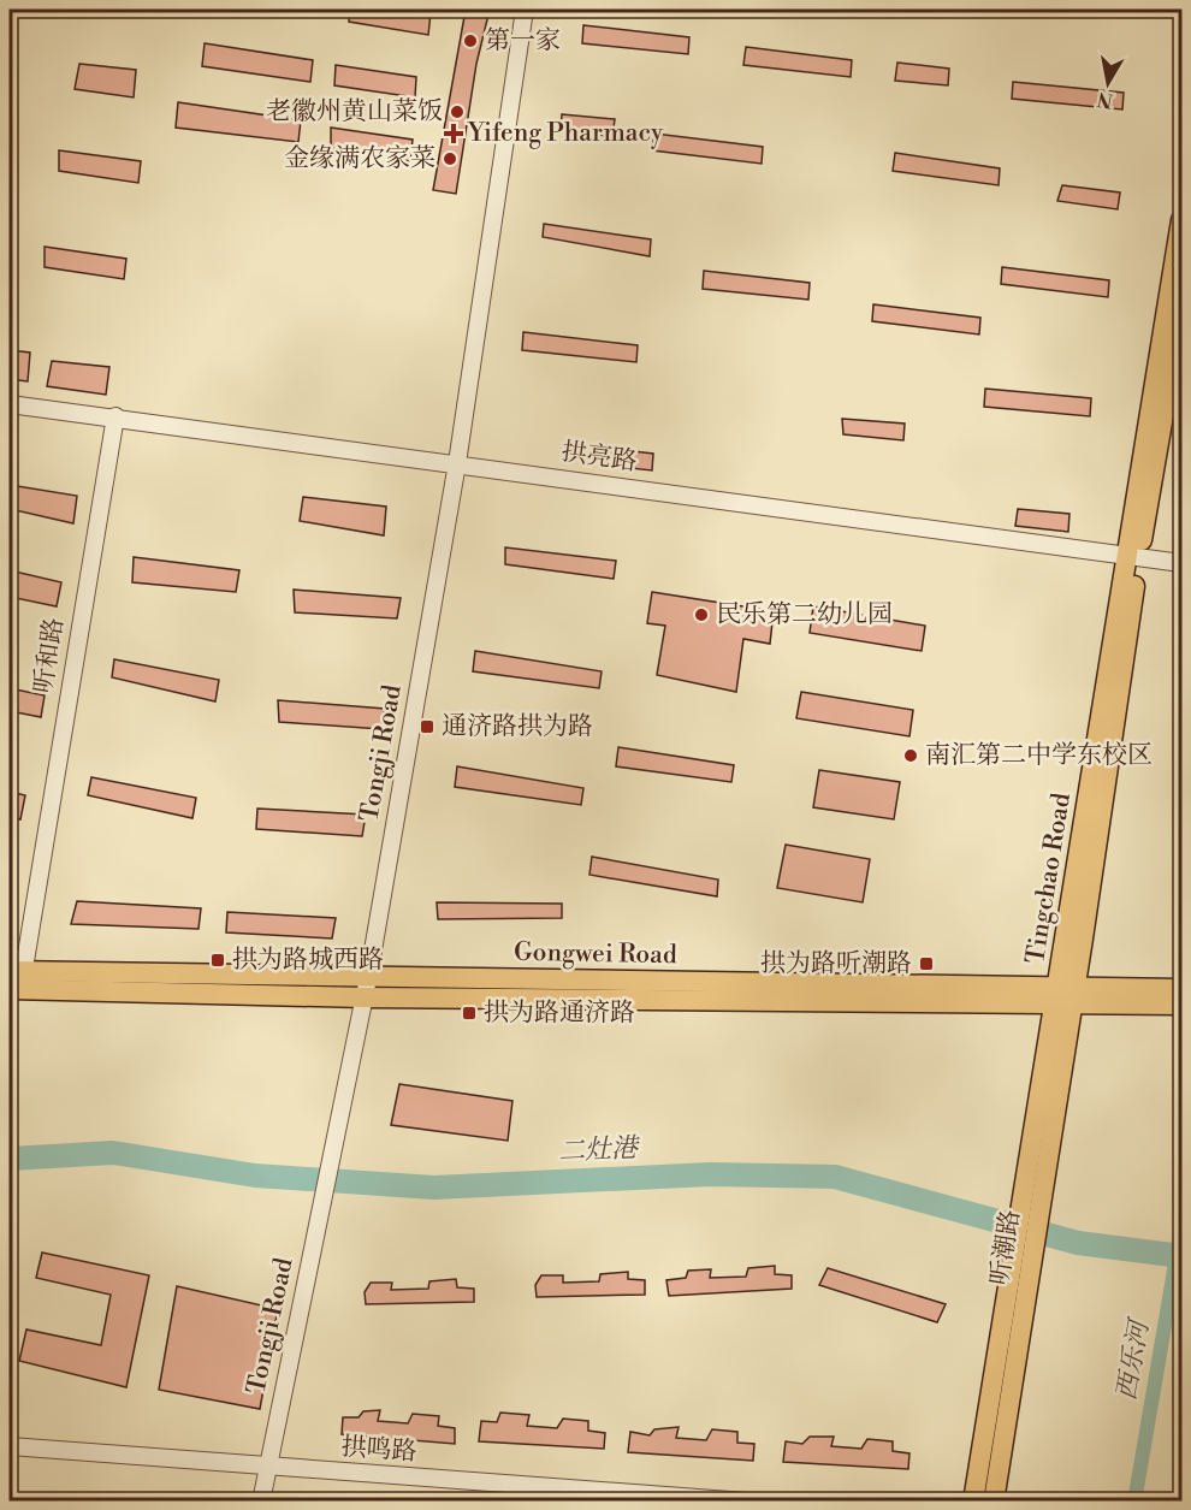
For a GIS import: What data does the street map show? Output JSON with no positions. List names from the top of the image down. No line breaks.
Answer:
{"streets":{"main road":["Tingchao Road","Gongwei Road","听潮路"],"street":["拱亮路","听和路","Tongji Road","拱鸣路"]},"crossings":[["拱亮路","听和路"],["拱亮路","Tongji Road"],["拱亮路","Tingchao Road"],["听和路","Gongwei Road"],["Tongji Road","Gongwei Road"],["Tongji Road","拱鸣路"],["Tingchao Road","Gongwei Road"],["Tingchao Road","听潮路"],["Gongwei Road","听潮路"]],"water":["二灶港","西乐河"],"places":{"other":["第一家","老徽州黄山菜饭","金缘满农家菜","民乐第二幼儿园","南汇第二中学东校区"],"health":["Yifeng Pharmacy"],"transit":["通济路拱为路","拱为路城西路","拱为路听潮路","拱为路通济路"]},"north":"bottom"}
